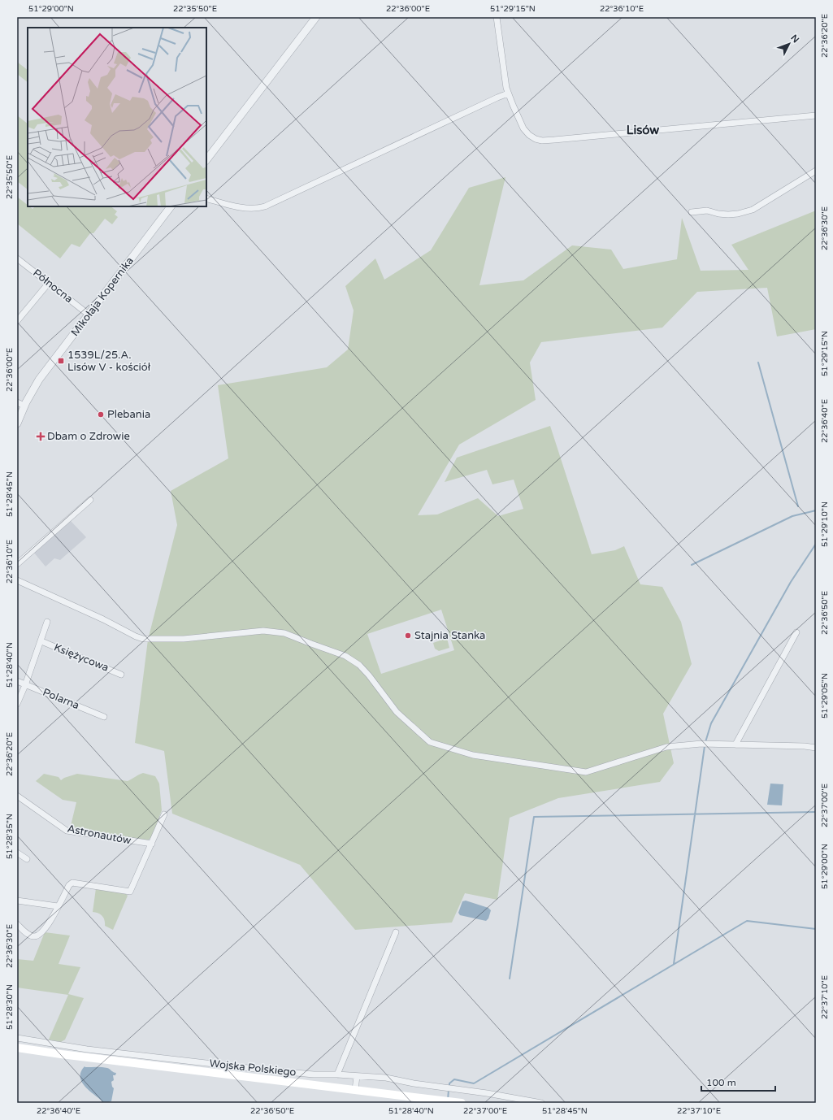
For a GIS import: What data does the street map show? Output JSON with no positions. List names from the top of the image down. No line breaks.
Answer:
{"streets":{"main road":["Wojska Polskiego"],"street":["Północna","Mikołaja Kopernika","Księżycowa","Polarna","Astronautów"]},"crossings":[["Północna","Mikołaja Kopernika"]],"districts":["Lisów"],"places":{"transit":["1539L/25.A. Lisów V - kościół"],"other":["Plebania","Stajnia Stanka"],"health":["Dbam o Zdrowie"]},"scale_bar":"100 m","north":"top right","coordinates":["51°29'00\"N","22°35'50\"E","22°36'00\"E","51°29'15\"N","22°36'10\"E","22°36'20\"E","22°36'30\"E","22°36'40\"E","51°28'45\"N","51°29'10\"N","22°36'50\"E","51°28'40\"N","51°29'05\"N","22°37'00\"E","51°28'35\"N","22°37'10\"E","51°28'30\"N"]}
